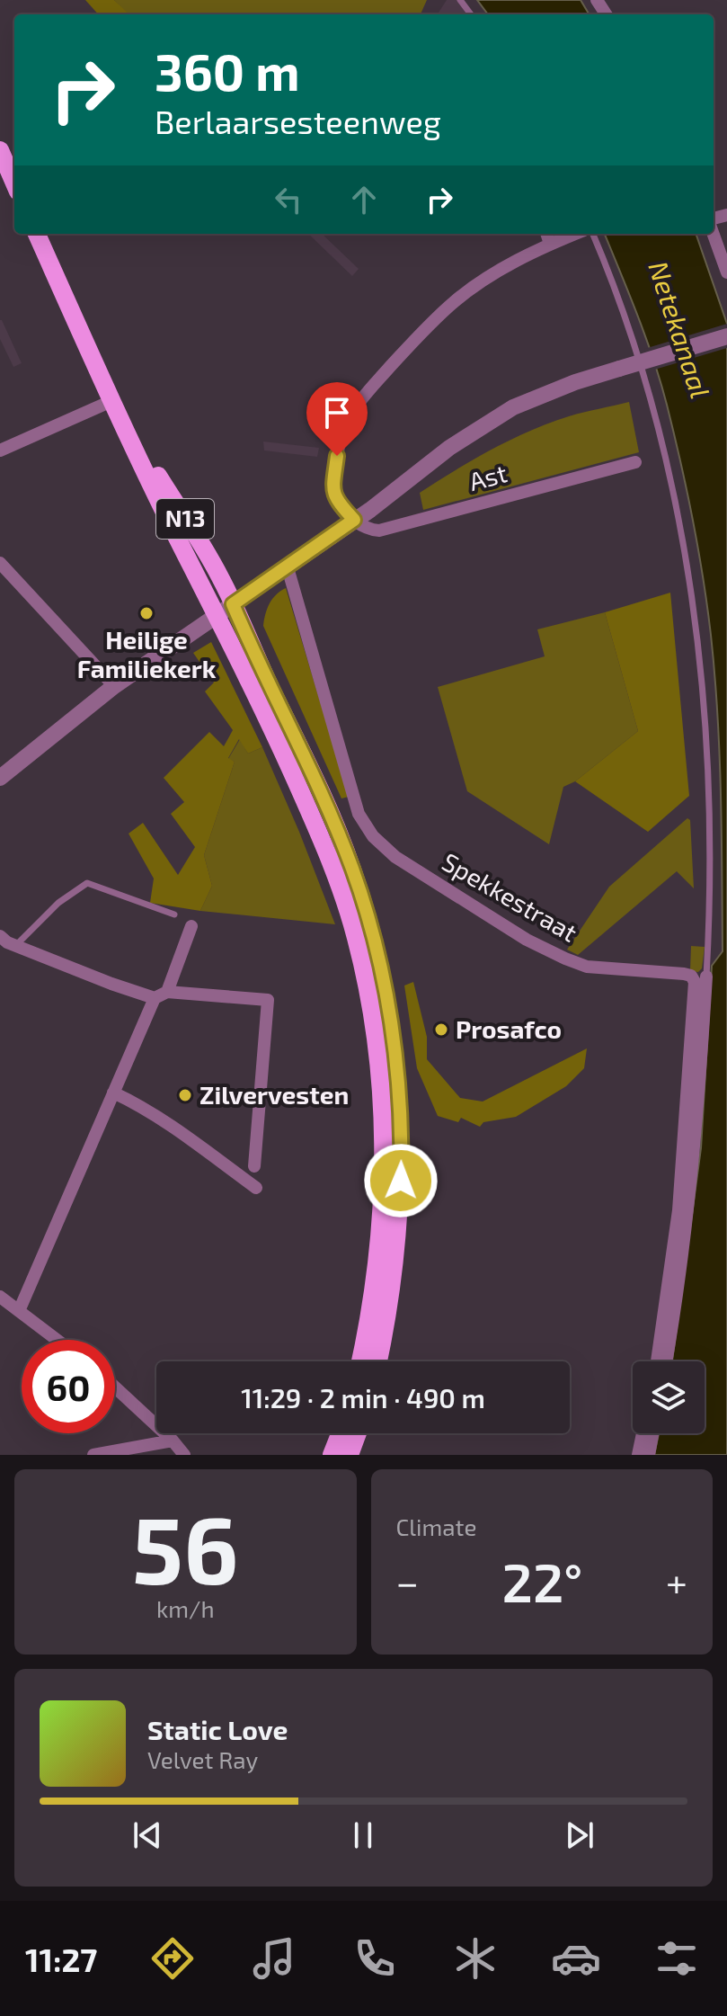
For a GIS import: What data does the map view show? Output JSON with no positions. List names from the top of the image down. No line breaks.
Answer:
{"streets":{"main road":["N13"],"street":["Ast","Spekkestraat"]},"water":["Netekanaal"],"places":["Heilige Familiekerk","Prosafco","Zilvervesten"],"page":{"turn":["360 m","Berlaarsesteenweg"],"limit":"60","trip":"11:29 · 2 min · 490 m","tile":[["56","km/h"],"Climate"],"heat":["−","22°","+"],"song":["Static Love","Velvet Ray"],"tabs":"11:27"}}
